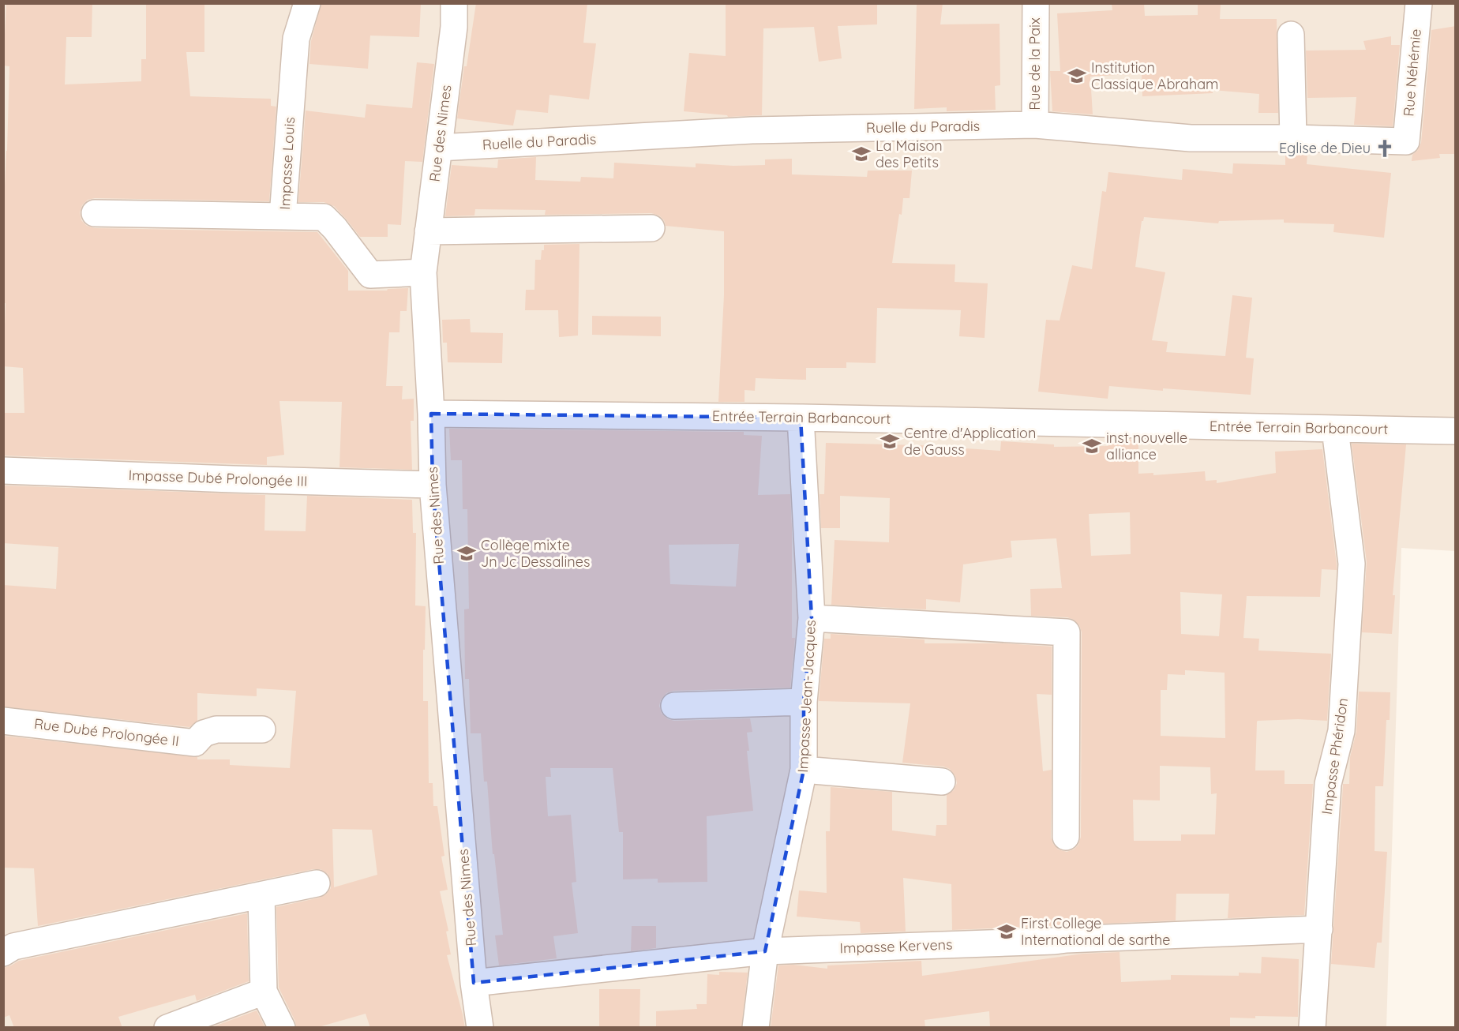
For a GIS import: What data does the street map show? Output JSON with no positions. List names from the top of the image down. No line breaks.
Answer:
{"streets":{"street":["Rue de la Paix","Rue Néhémie","Ruelle du Paradis","Rue des Nimes","Impasse Louis","Entrée Terrain Barbancourt","Impasse Dubé Prolongée III","Impasse Jean-Jacques","Rue Dubé Prolongée II","Impasse Phéridon","Impasse Kervens"]},"crossings":[["Rue de la Paix","Ruelle du Paradis"],["Rue Néhémie","Ruelle du Paradis"],["Ruelle du Paradis","Rue des Nimes"],["Rue des Nimes","Impasse Louis"],["Rue des Nimes","Entrée Terrain Barbancourt"],["Rue des Nimes","Impasse Dubé Prolongée III"],["Rue des Nimes","Impasse Kervens"],["Entrée Terrain Barbancourt","Impasse Jean-Jacques"],["Entrée Terrain Barbancourt","Impasse Phéridon"],["Impasse Jean-Jacques","Impasse Kervens"],["Impasse Phéridon","Impasse Kervens"]],"places":{"school or university":["Institution Classique Abraham","La Maison des Petits","Centre d'Application de Gauss","inst nouvelle alliance","Collège mixte Jn Jc Dessalines","First College International de sarthe"],"church":["Eglise de Dieu"]}}
